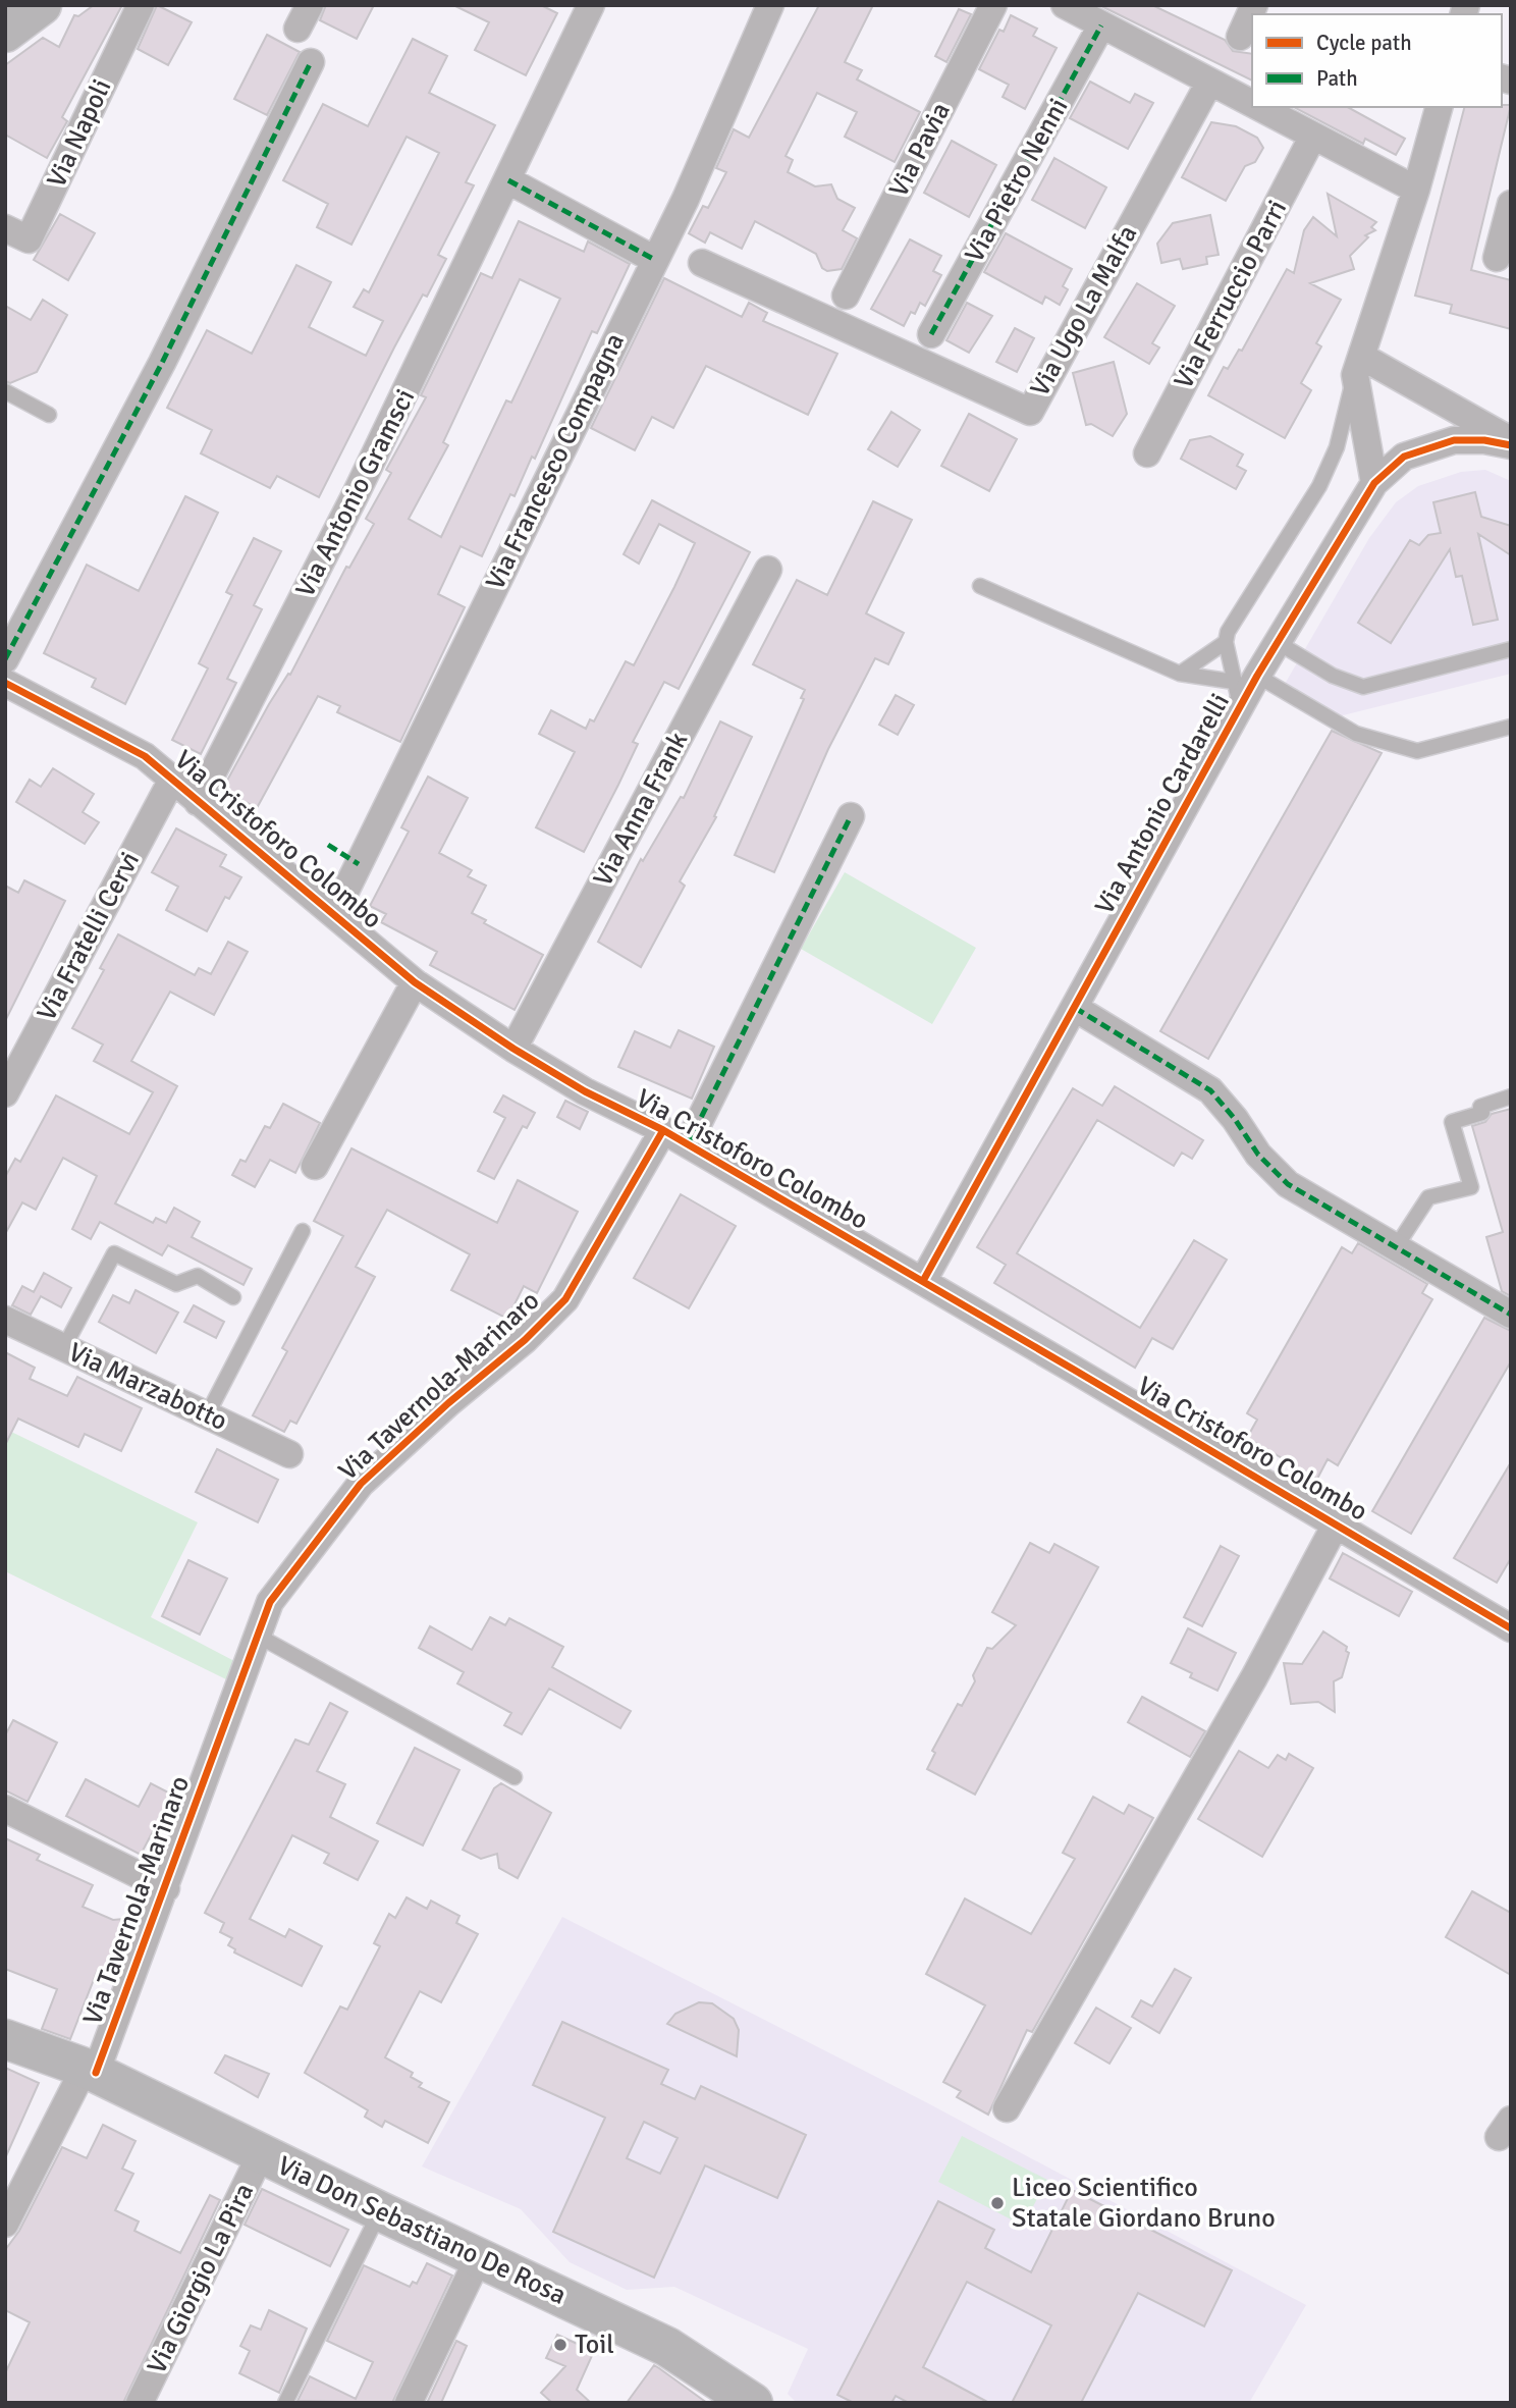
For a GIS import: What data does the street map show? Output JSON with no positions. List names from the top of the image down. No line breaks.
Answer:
{"streets":{"street":["Via Napoli","Via Pavia","Via Pietro Nenni","Via Ferruccio Parri","Via Ugo La Malfa","Via Francesco Compagna","Via Antonio Gramsci","Via Antonio Cardarelli","Via Anna Frank","Via Cristoforo Colombo","Via Fratelli Cervi","Via Tavernola-Marinaro","Via Marzabotto","Via Don Sebastiano De Rosa","Via Giorgio La Pira"]},"crossings":[["Via Francesco Compagna","Via Cristoforo Colombo"],["Via Antonio Gramsci","Via Cristoforo Colombo"],["Via Antonio Cardarelli","Via Cristoforo Colombo"],["Via Anna Frank","Via Cristoforo Colombo"],["Via Cristoforo Colombo","Via Fratelli Cervi"],["Via Cristoforo Colombo","Via Tavernola-Marinaro"],["Via Tavernola-Marinaro","Via Don Sebastiano De Rosa"],["Via Don Sebastiano De Rosa","Via Giorgio La Pira"]],"places":["Liceo Scientifico Statale Giordano Bruno","Toil"],"legend":["Cycle path","Path"]}
